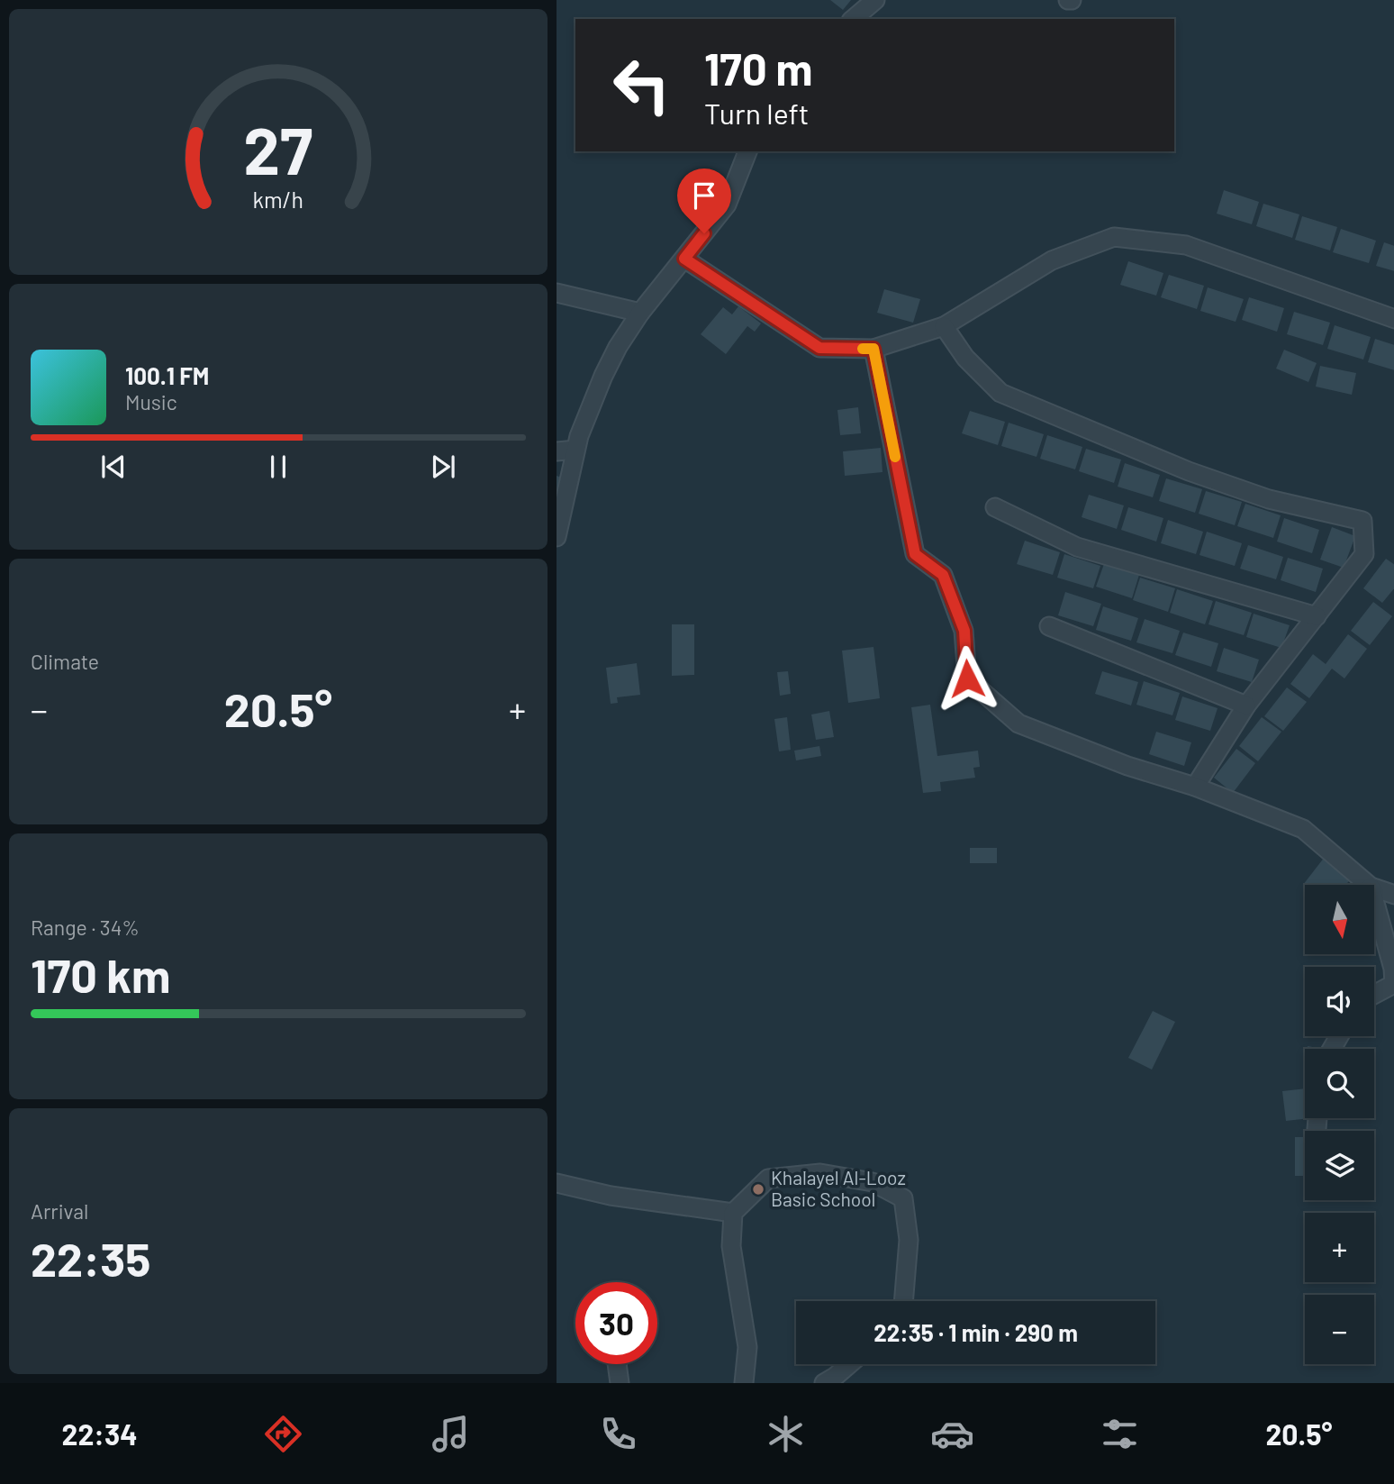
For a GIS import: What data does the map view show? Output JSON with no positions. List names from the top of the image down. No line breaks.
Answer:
{"places":["Khalayel Al-Looz Basic School"],"north":"bottom","page":{"turn":["170 m","Turn left"],"song":["100.1 FM","Music"],"tile":["Climate",["Range · 34%","170 km"],["Arrival","22:35"]],"heat":["−","20.5°","+"],"map_buttons":["+","−"],"limit":"30","trip":"22:35 · 1 min · 290 m","tabs":["22:34","20.5°"],"gauge":["27","km/h"]}}
